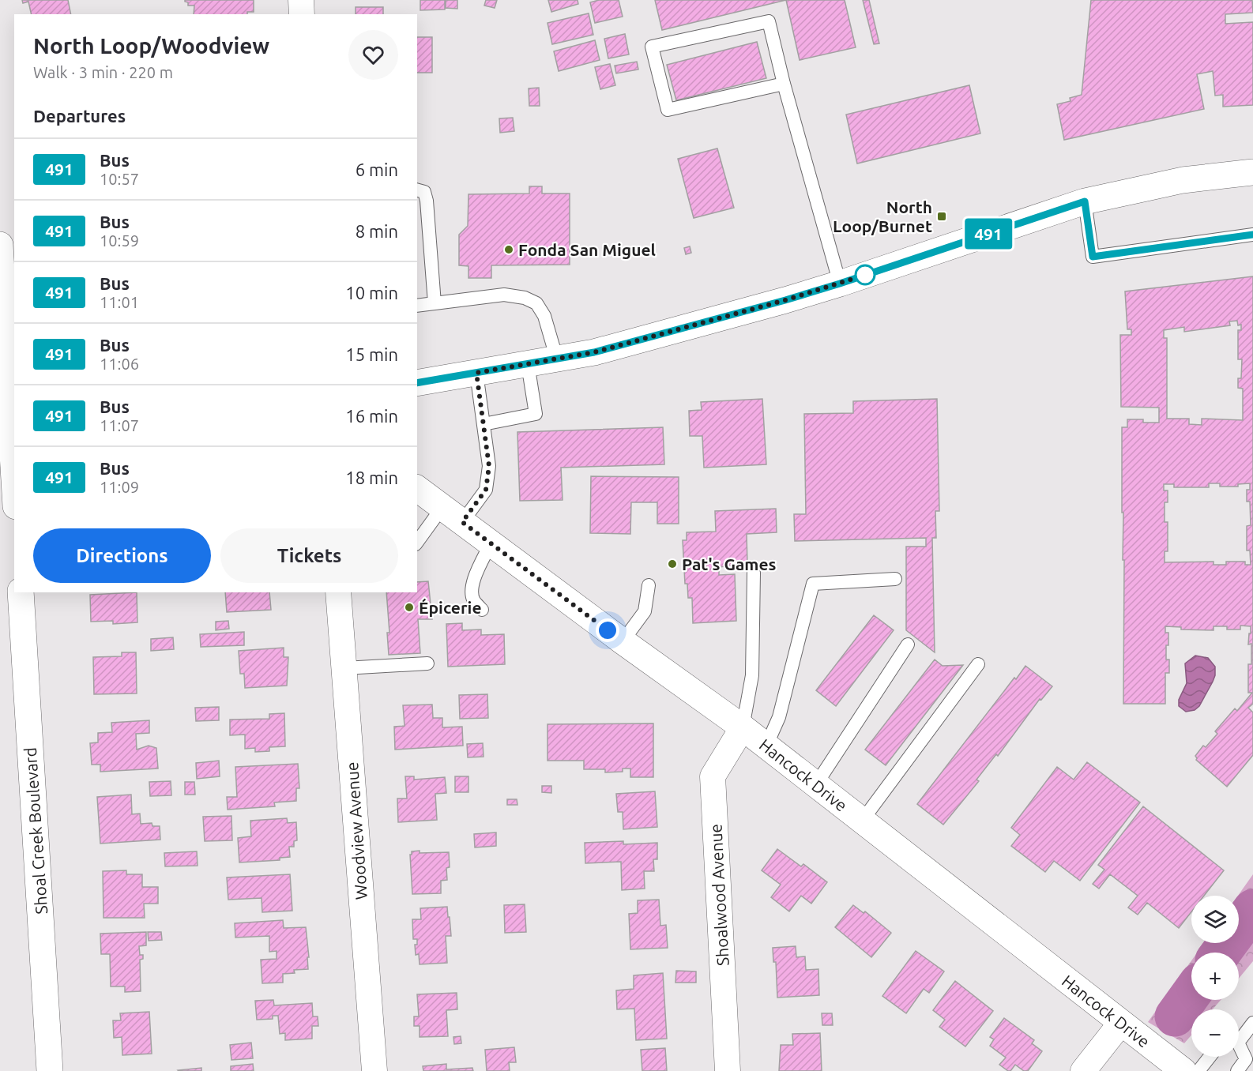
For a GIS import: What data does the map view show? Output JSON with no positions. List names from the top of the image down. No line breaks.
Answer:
{"streets":{"street":["Hancock Drive","Shoal Creek Boulevard","Woodview Avenue","Shoalwood Avenue"]},"crossings":[["Hancock Drive","Shoalwood Avenue"]],"places":{"transit":["North Loop/Burnet"],"other":["Fonda San Miguel","Pat's Games","Épicerie"]},"lines":["bus line 491"],"page":{"on_map":"491","heading":[["North Loop/Woodview","Walk · 3 min · 220 m"],"Departures"],"list":[{"mark":"491","name":"Bus","note":"10:57","value":"6 min"},{"mark":"491","name":"Bus","note":"10:59","value":"8 min"},{"mark":"491","name":"Bus","note":"11:01","value":"10 min"},{"mark":"491","name":"Bus","note":"11:06","value":"15 min"},{"mark":"491","name":"Bus","note":"11:07","value":"16 min"},{"mark":"491","name":"Bus","note":"11:09","value":"18 min"}],"buttons":["Directions","Tickets"],"map_buttons":["+","−"]}}
